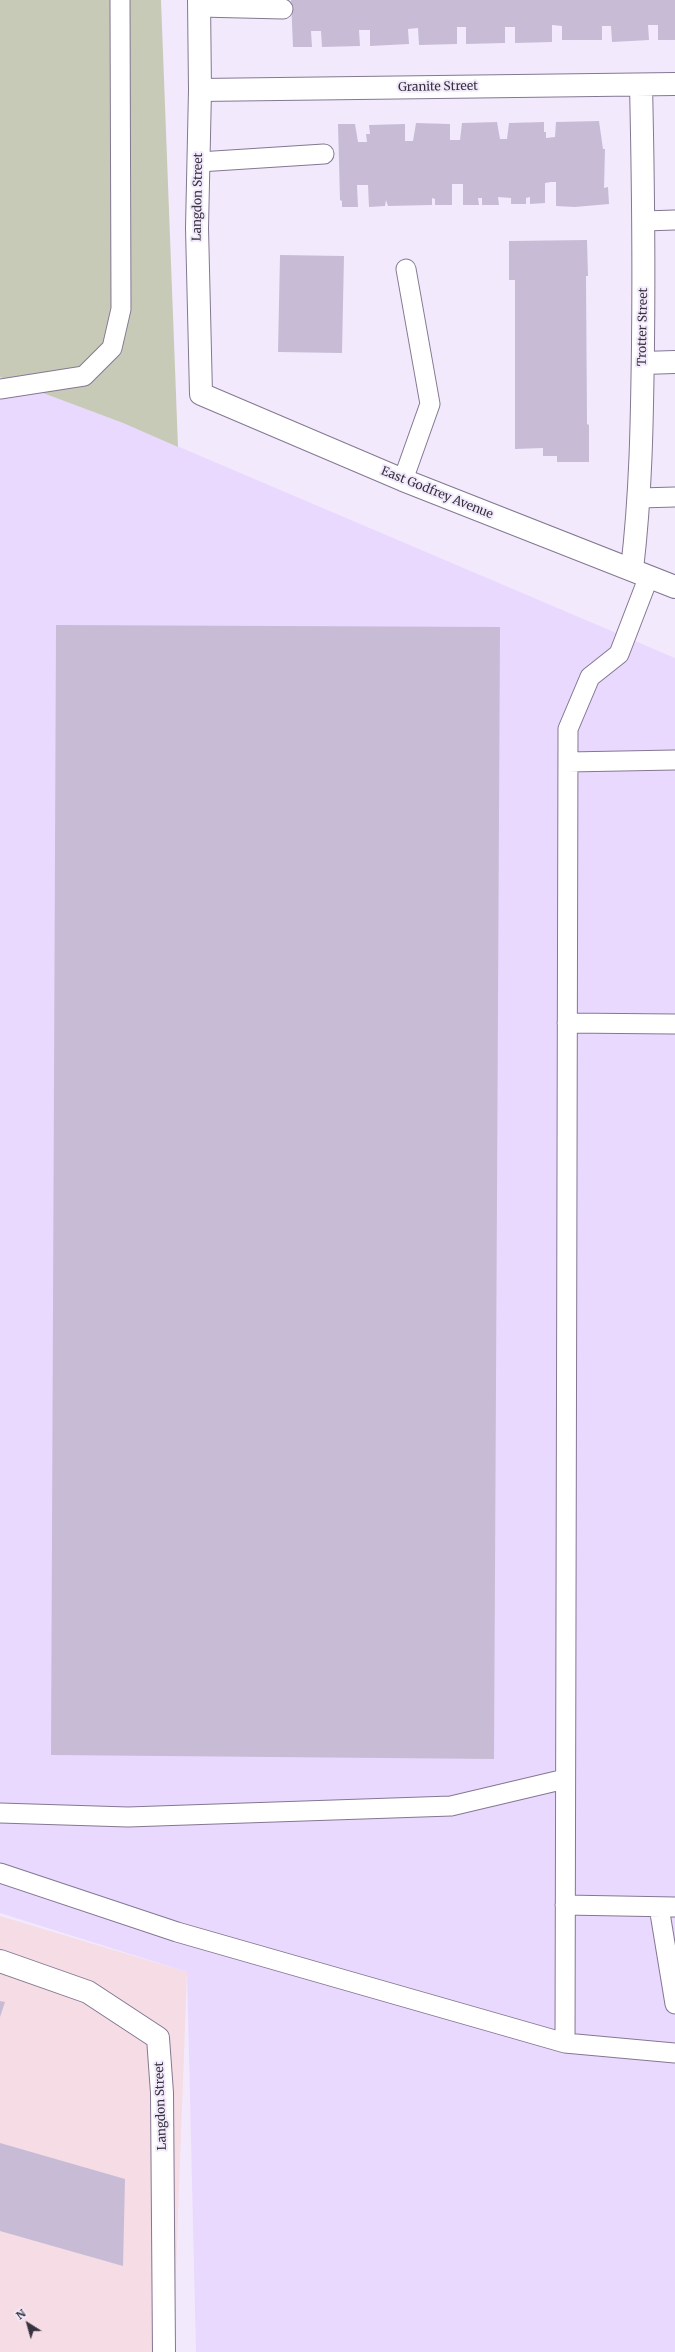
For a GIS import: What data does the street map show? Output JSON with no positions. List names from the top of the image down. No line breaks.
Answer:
{"streets":{"street":["Granite Street","Langdon Street","Trotter Street","East Godfrey Avenue"]},"crossings":[["Granite Street","Langdon Street"],["Granite Street","Trotter Street"],["Langdon Street","East Godfrey Avenue"],["Trotter Street","East Godfrey Avenue"]],"north":"top left"}
